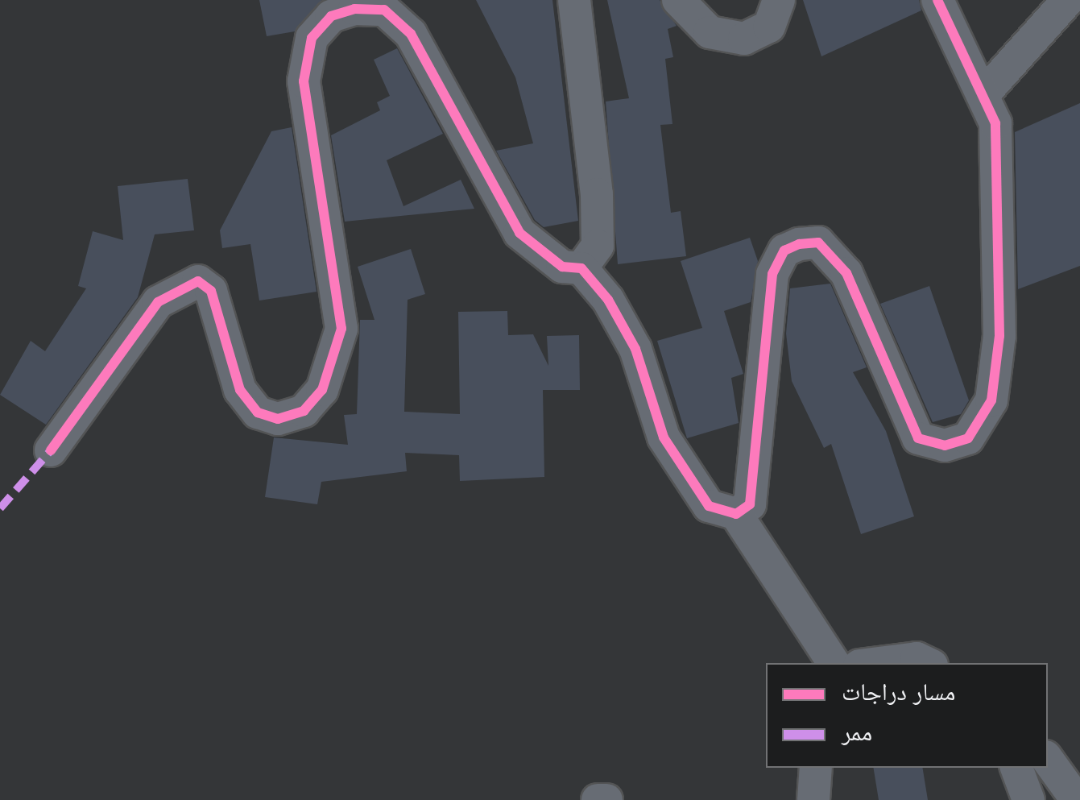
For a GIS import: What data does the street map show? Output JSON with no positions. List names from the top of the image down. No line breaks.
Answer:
{"legend":["مسار دراجات","ممر"]}
